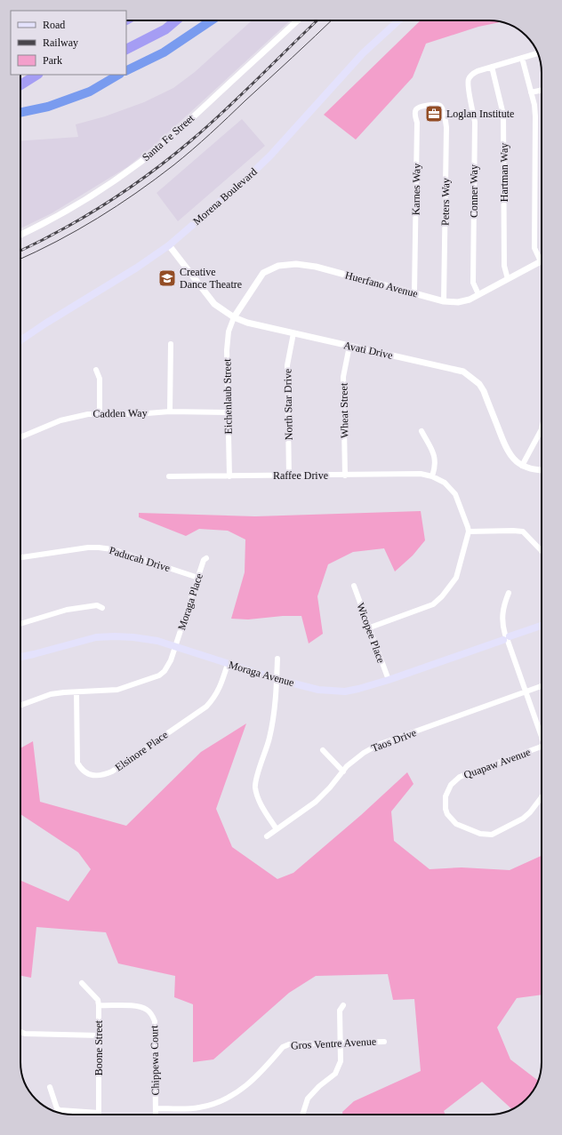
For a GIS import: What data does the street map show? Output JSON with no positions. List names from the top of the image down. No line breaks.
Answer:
{"streets":{"main road":["Morena Boulevard","Moraga Avenue"],"street":["Santa Fe Street","Hartman Way","Karnes Way","Conner Way","Peters Way","Huerfano Avenue","Avati Drive","Eichenlaub Street","North Star Drive","Wheat Street","Cadden Way","Raffee Drive","Paducah Drive","Moraga Place","Wicopee Place","Taos Drive","Elsinore Place","Quapaw Avenue","Gros Ventre Avenue","Boone Street","Chippewa Court"]},"crossings":[["Hartman Way","Conner Way"],["Hartman Way","Huerfano Avenue"],["Karnes Way","Peters Way"],["Karnes Way","Huerfano Avenue"],["Conner Way","Huerfano Avenue"],["Morena Boulevard","Avati Drive"],["Peters Way","Huerfano Avenue"],["Huerfano Avenue","Avati Drive"],["Huerfano Avenue","Eichenlaub Street"],["Avati Drive","Eichenlaub Street"],["Avati Drive","North Star Drive"],["Avati Drive","Wheat Street"],["Eichenlaub Street","Cadden Way"],["Eichenlaub Street","Raffee Drive"],["North Star Drive","Raffee Drive"],["Wheat Street","Raffee Drive"],["Paducah Drive","Moraga Place"],["Moraga Place","Moraga Avenue"],["Moraga Place","Elsinore Place"],["Wicopee Place","Moraga Avenue"],["Moraga Avenue","Elsinore Place"],["Gros Ventre Avenue","Chippewa Court"],["Boone Street","Chippewa Court"]],"places":{"office":["Loglan Institute"],"school or university":["Creative Dance Theatre"]},"legend":["Road","Railway","Park"]}
